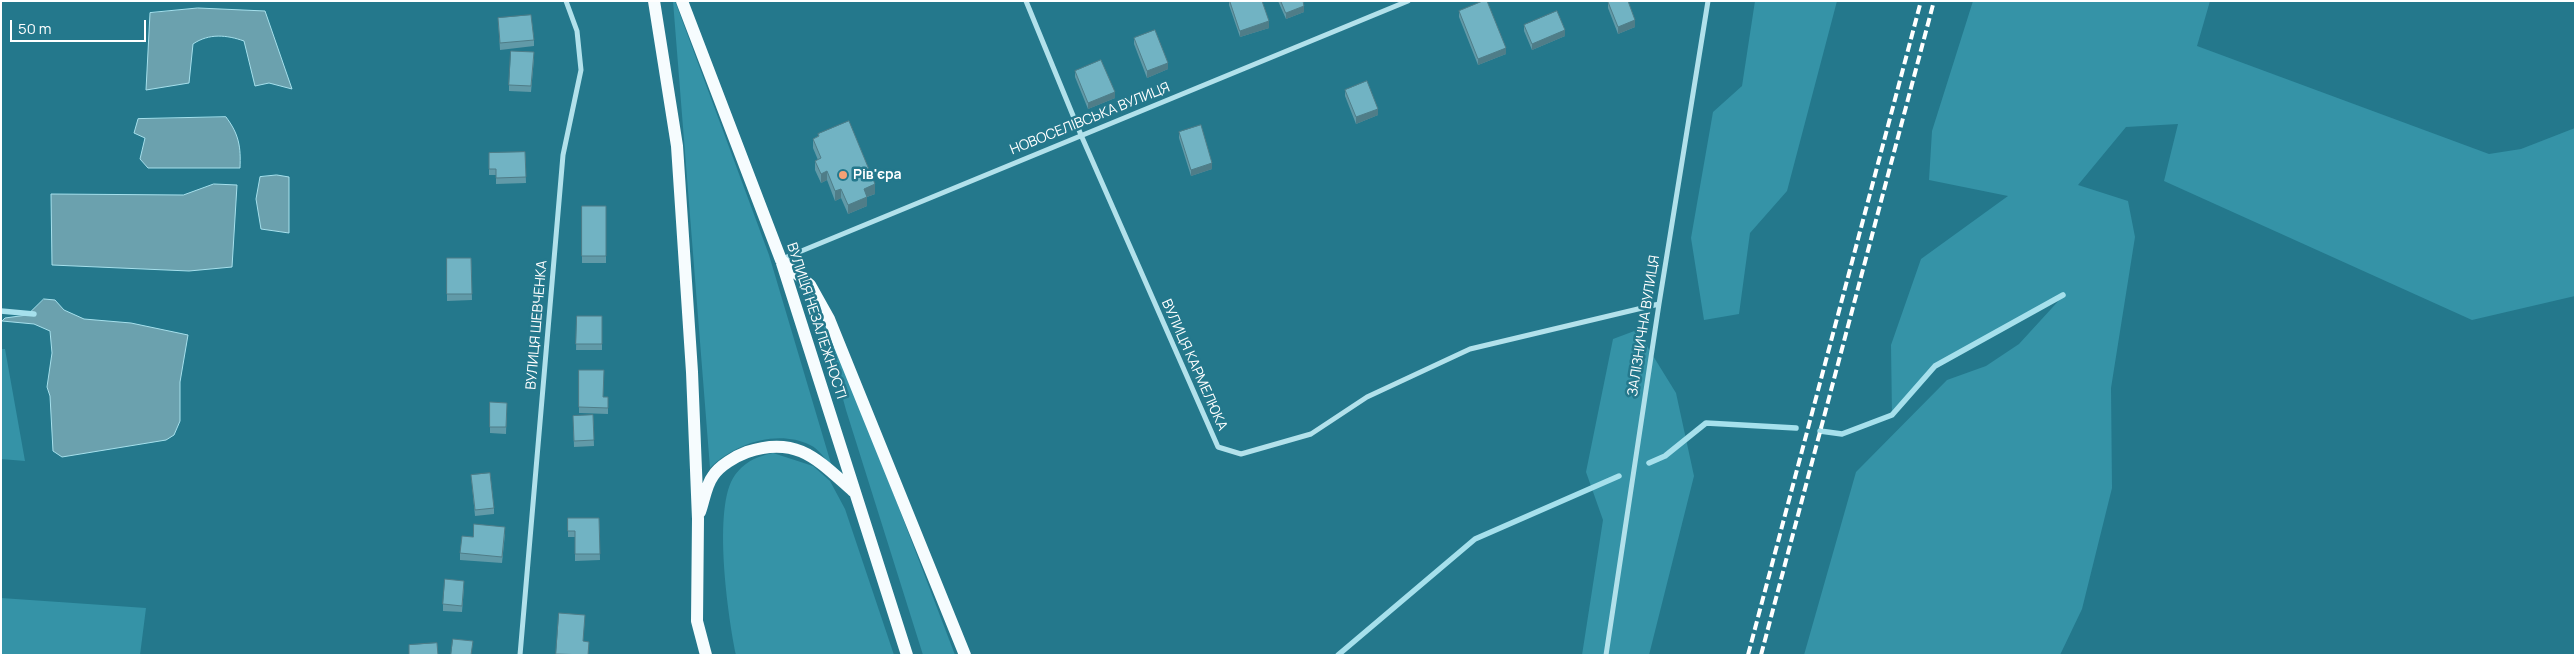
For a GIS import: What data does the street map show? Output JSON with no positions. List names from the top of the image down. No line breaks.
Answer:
{"streets":{"main road":["ВУЛИЦЯ НЕЗАЛЕЖНОСТІ"],"street":["НОВОСЕЛІВСЬКА ВУЛИЦЯ","ВУЛИЦЯ ШЕВЧЕНКА","ЗАЛІЗНИЧНА ВУЛИЦЯ","ВУЛИЦЯ КАРМЕЛЮКА"]},"crossings":[["НОВОСЕЛІВСЬКА ВУЛИЦЯ","ВУЛИЦЯ НЕЗАЛЕЖНОСТІ"],["НОВОСЕЛІВСЬКА ВУЛИЦЯ","ВУЛИЦЯ КАРМЕЛЮКА"],["ЗАЛІЗНИЧНА ВУЛИЦЯ","ВУЛИЦЯ КАРМЕЛЮКА"]],"places":["Рів'єра"],"scale_bar":"50 m"}
